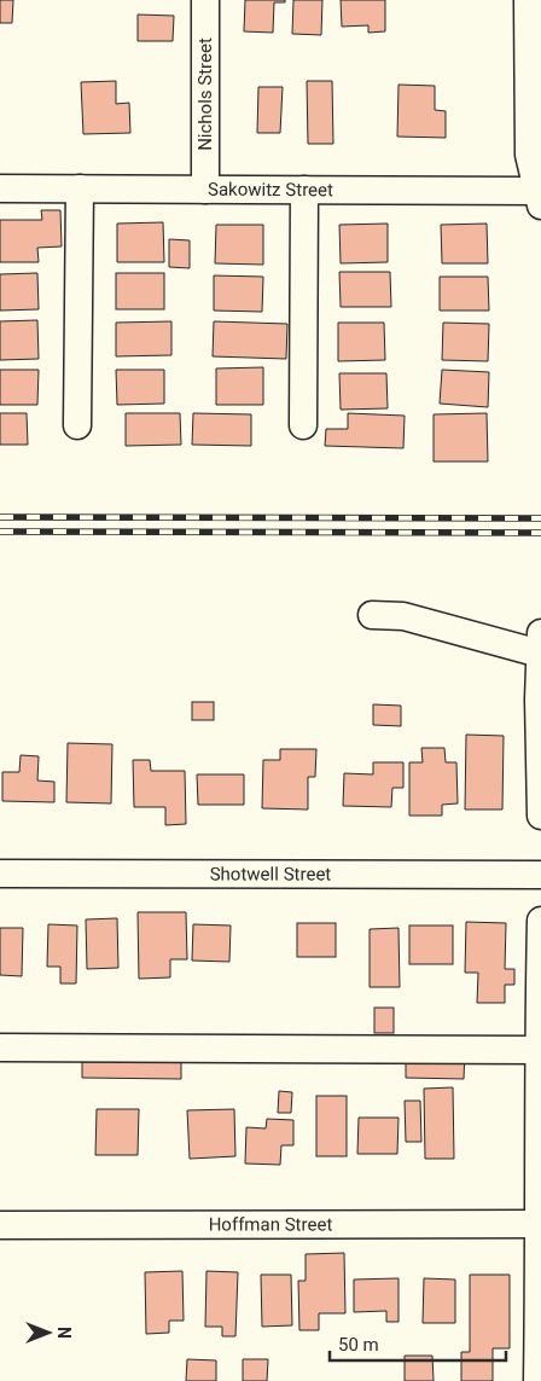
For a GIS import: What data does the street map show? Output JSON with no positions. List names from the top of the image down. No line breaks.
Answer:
{"streets":{"street":["Nichols Street","Sakowitz Street","Shotwell Street","Hoffman Street"]},"crossings":[["Nichols Street","Sakowitz Street"]],"scale_bar":"50 m","north":"right"}
